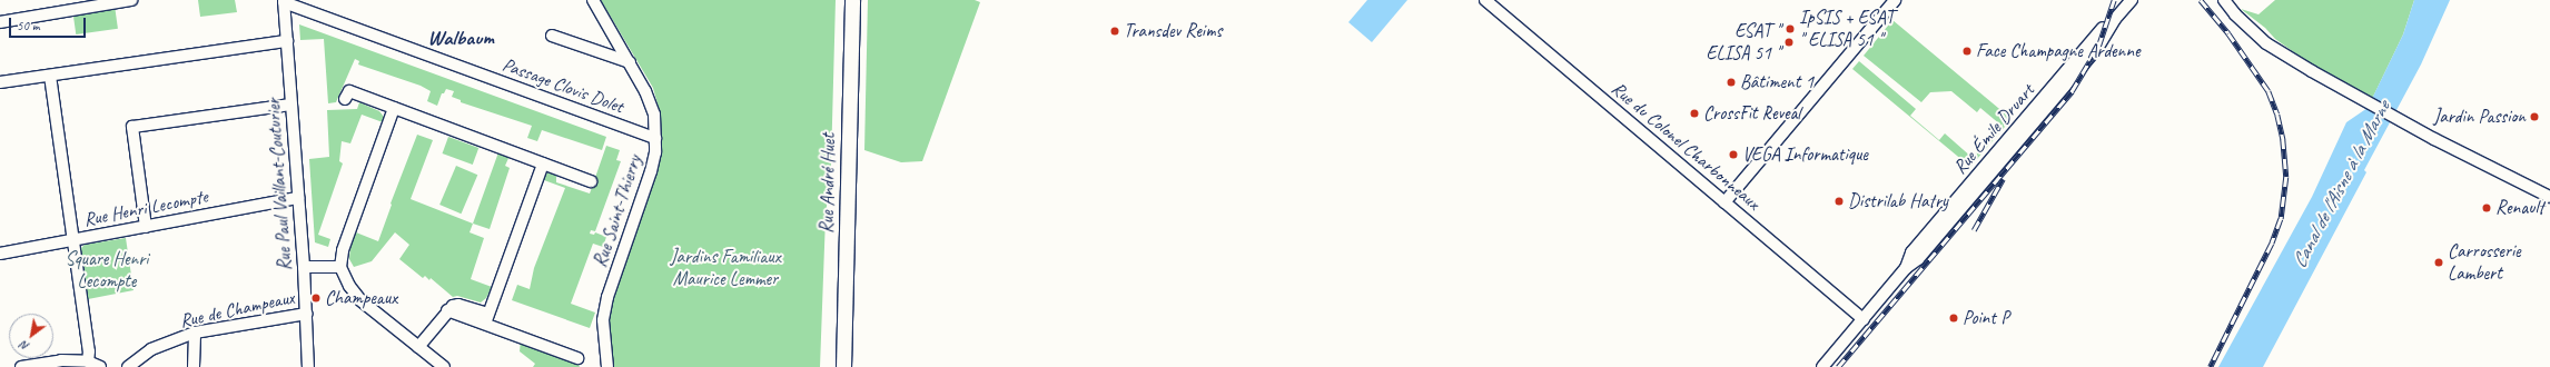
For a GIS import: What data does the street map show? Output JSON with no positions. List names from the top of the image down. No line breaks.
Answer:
{"streets":{"street":["Passage Clovis Dolet","Rue Émile Druart","Rue du Colonel Charbonneaux","Rue André Huet","Rue Paul Vaillant-Couturier","Rue Henri Lecompte","Rue Saint-Thierry","Rue de Champeaux"]},"crossings":[["Passage Clovis Dolet","Rue Paul Vaillant-Couturier"],["Passage Clovis Dolet","Rue Saint-Thierry"],["Rue Émile Druart","Rue du Colonel Charbonneaux"],["Rue Paul Vaillant-Couturier","Rue Henri Lecompte"],["Rue Paul Vaillant-Couturier","Rue de Champeaux"]],"districts":["Walbaum"],"water":["Canal de l'Aisne à la Marne"],"parks":["Jardins Familiaux Maurice Lemmer","Square Henri Lecompte"],"places":["IpSIS + ESAT \" ELISA 51 \"","Transdev Reims","ESAT \" ELISA 51 \"","Face Champagne Ardenne","Bâtiment 1","CrossFit Reveal","Jardin Passion","VEGA Informatique","Distrilab Hatry","Renault","Carrosserie Lambert","Champeaux","Point P"],"scale_bar":"50 m","north":"bottom left"}
